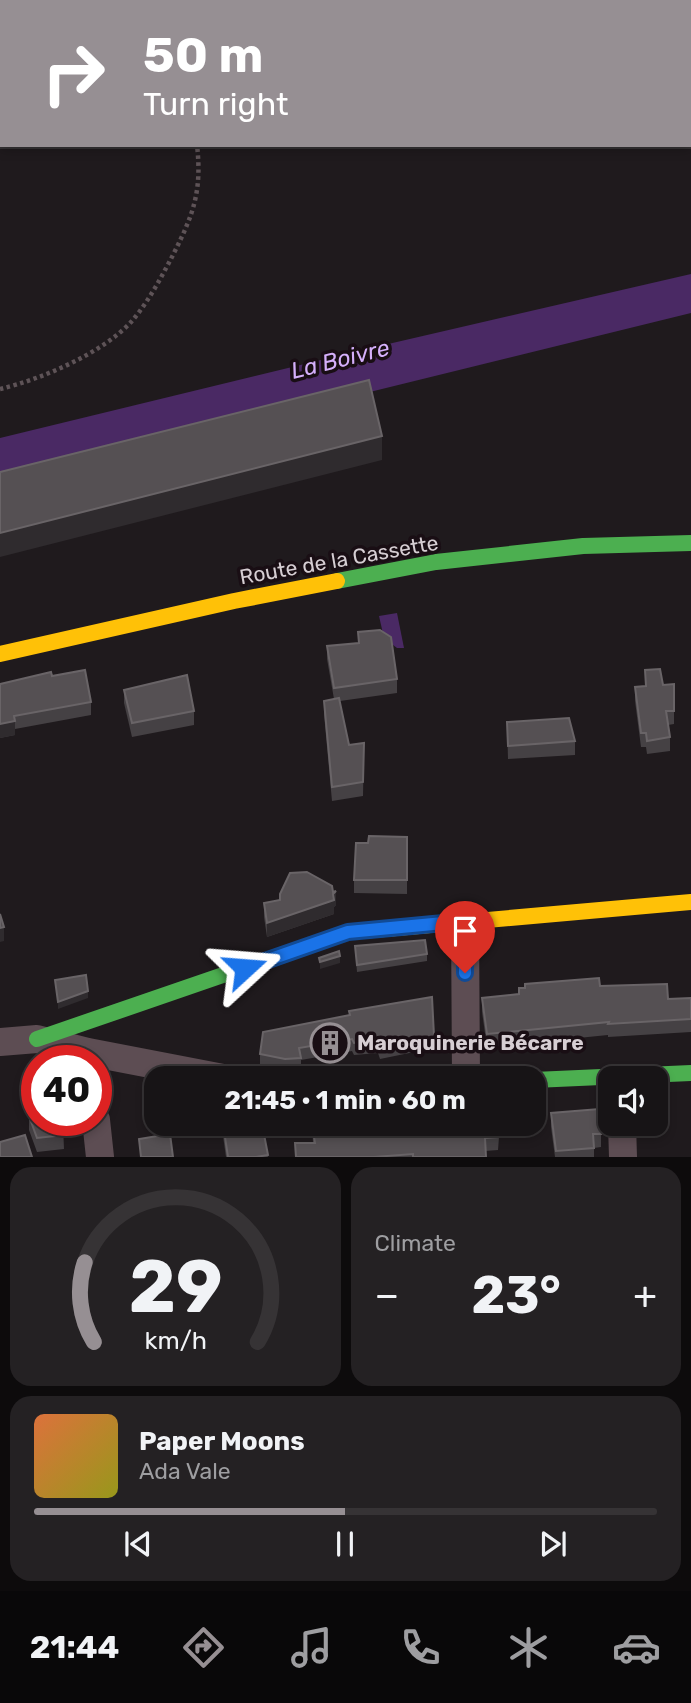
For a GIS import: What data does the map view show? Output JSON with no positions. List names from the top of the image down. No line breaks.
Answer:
{"streets":{"street":["Route de la Cassette"]},"water":["La Boivre"],"places":{"building":["Maroquinerie Bécarre"]},"page":{"turn":["50 m","Turn right"],"limit":"40","trip":"21:45 · 1 min · 60 m","tile":"Climate","heat":["−","23°","+"],"song":["Paper Moons","Ada Vale"],"tabs":"21:44","gauge":["29","km/h"]}}
